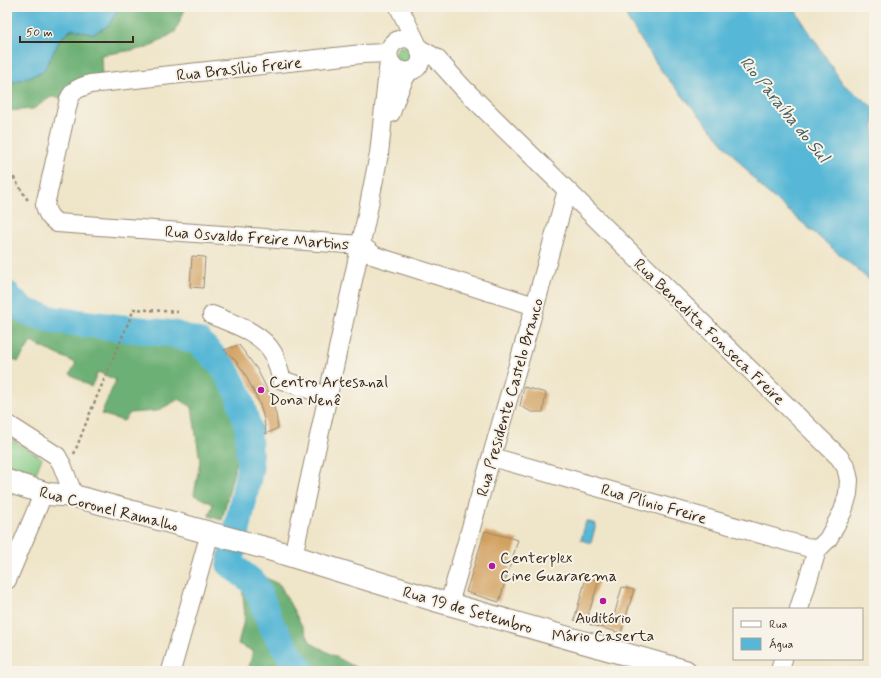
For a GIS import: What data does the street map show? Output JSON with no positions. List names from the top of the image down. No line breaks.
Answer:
{"streets":{"main road":["Rua Coronel Ramalho","Rua 19 de Setembro"],"street":["Rua Brasílio Freire","Rua Osvaldo Freire Martins","Rua Benedita Fonseca Freire","Rua Presidente Castelo Branco","Rua Plínio Freire"]},"crossings":[["Rua Brasílio Freire","Rua Osvaldo Freire Martins"],["Rua Osvaldo Freire Martins","Rua Presidente Castelo Branco"],["Rua Benedita Fonseca Freire","Rua Presidente Castelo Branco"],["Rua Benedita Fonseca Freire","Rua Plínio Freire"],["Rua Presidente Castelo Branco","Rua Plínio Freire"],["Rua Presidente Castelo Branco","Rua 19 de Setembro"],["Rua Coronel Ramalho","Rua 19 de Setembro"]],"water":["Rio Paraíba do Sul"],"places":["Centro Artesanal Dona Nenê","Centerplex Cine Guararema","Auditório Mário Caserta"],"legend":["Rua","Água"],"scale_bar":"50 m"}
